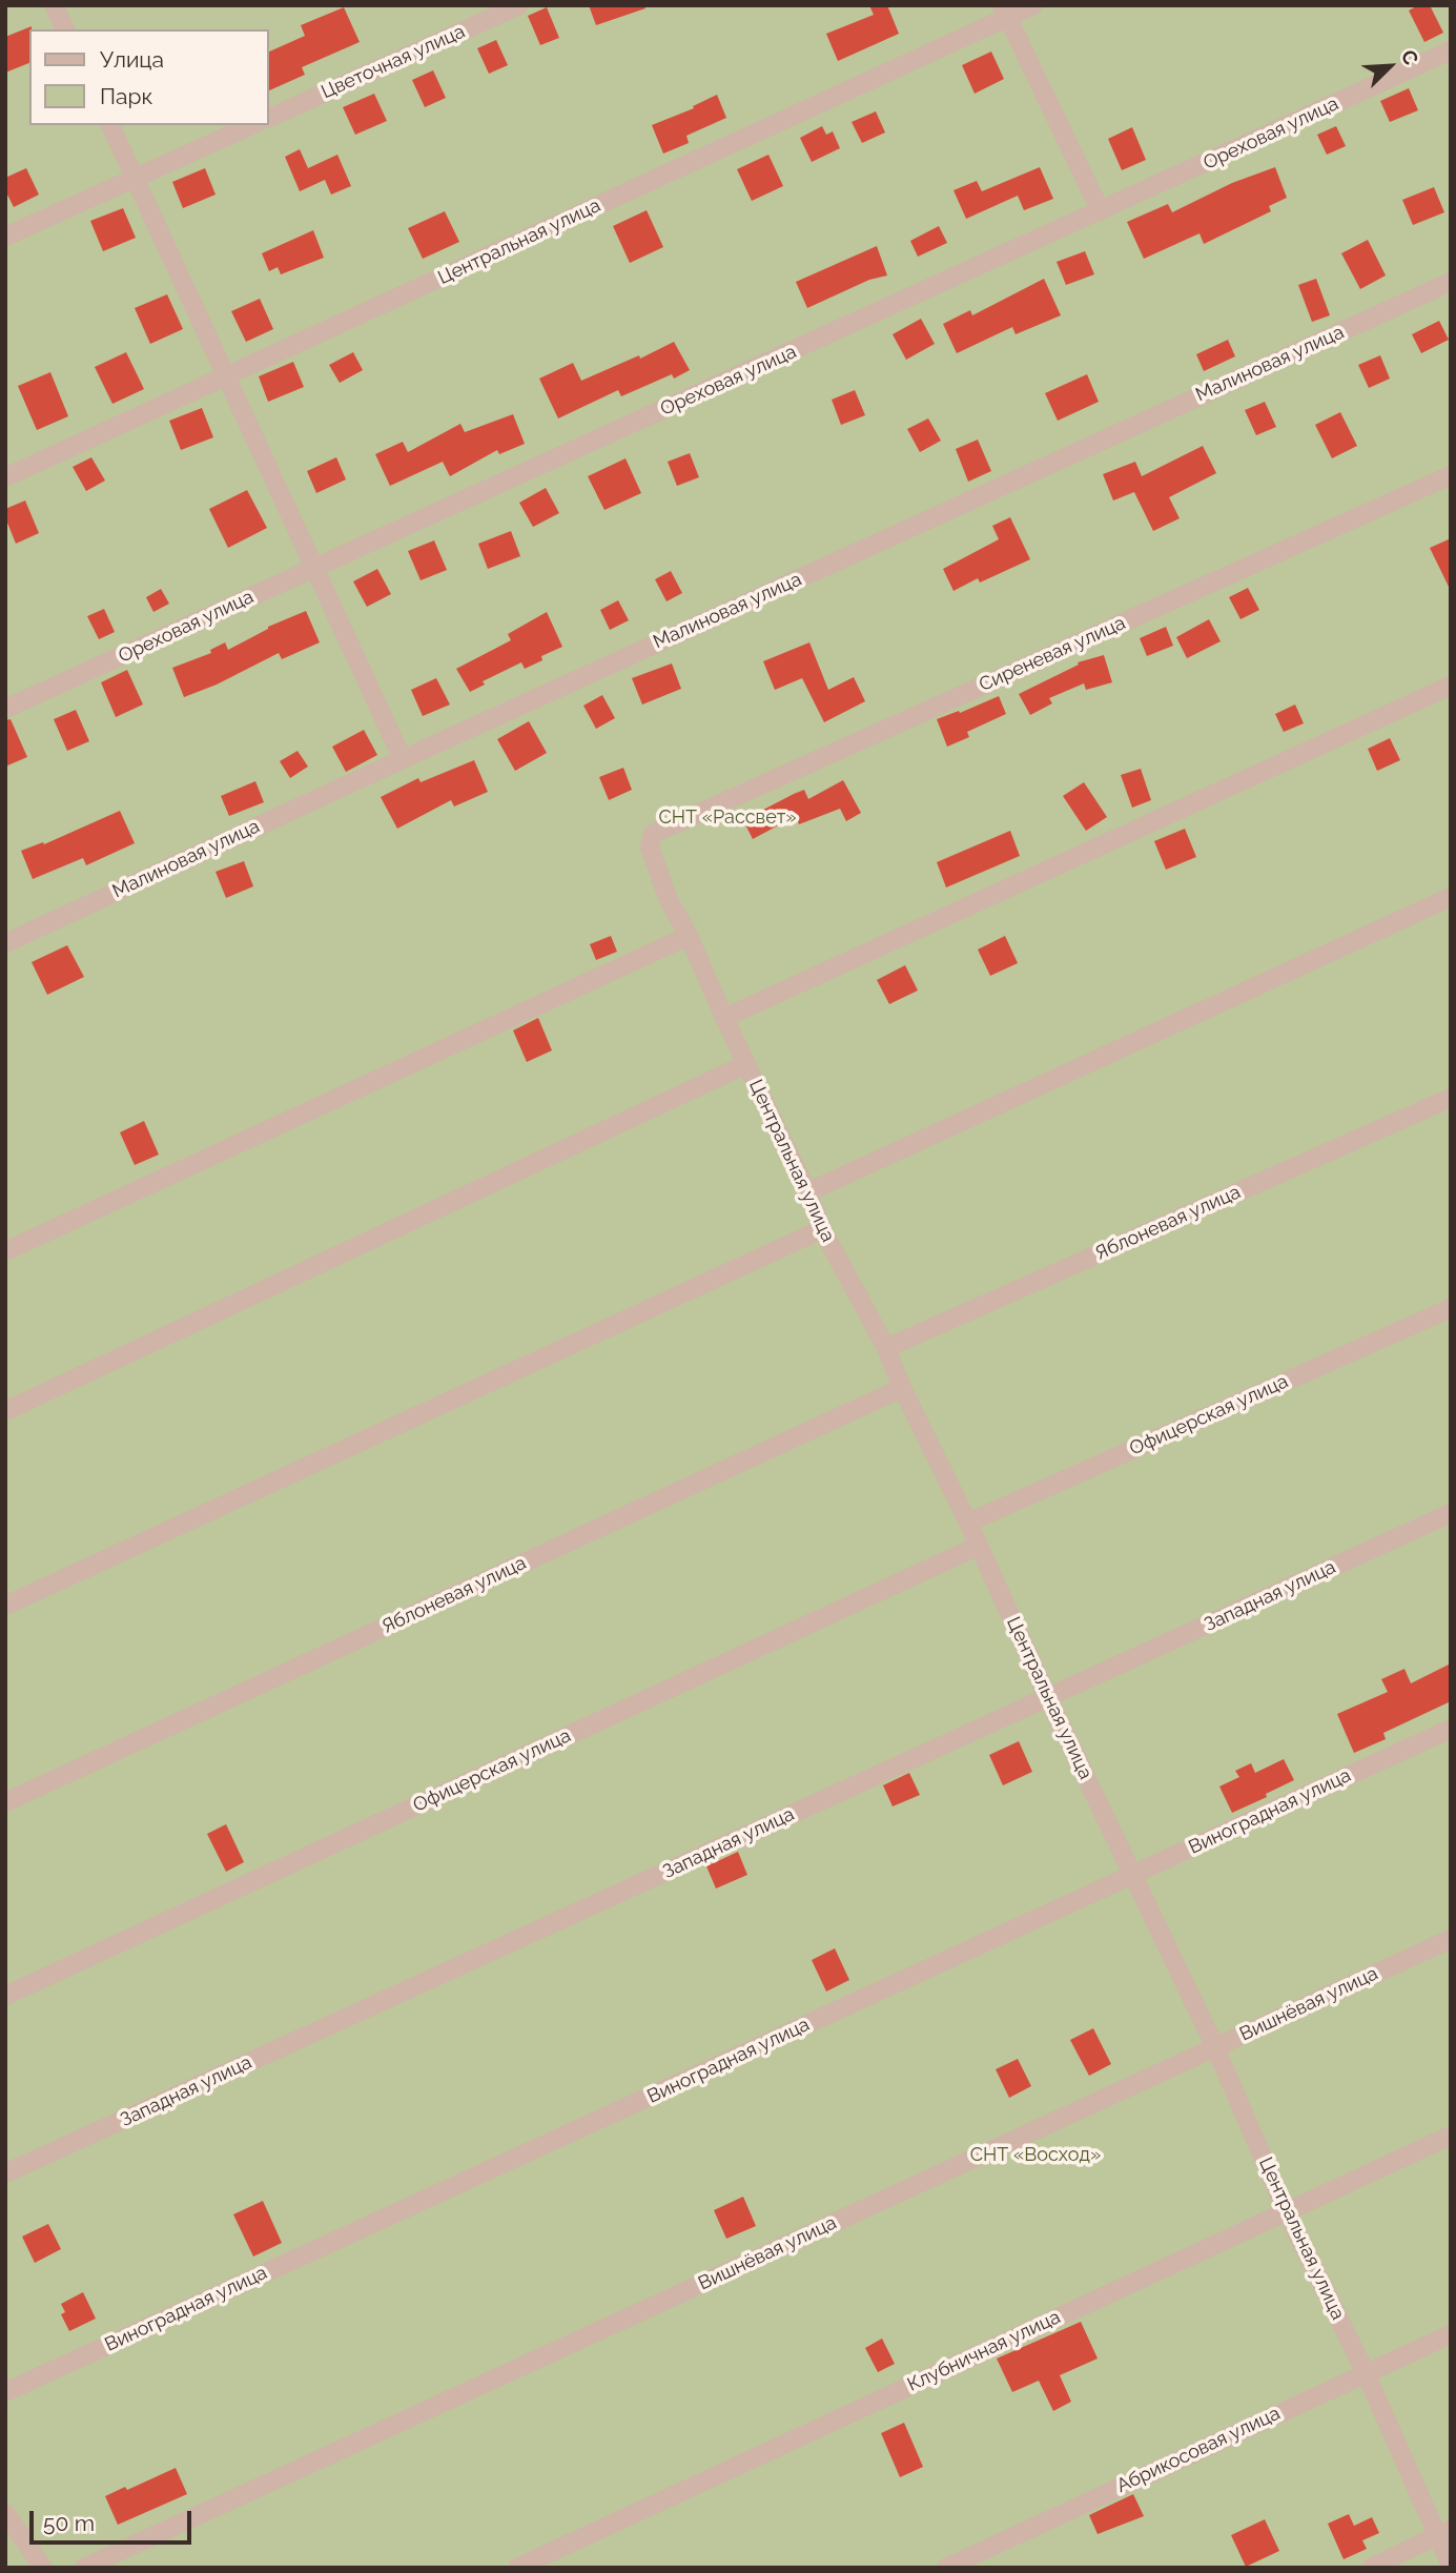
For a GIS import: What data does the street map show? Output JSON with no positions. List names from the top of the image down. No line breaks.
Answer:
{"streets":{"street":["Цветочная улица","Ореховая улица","Центральная улица","Малиновая улица","Сиреневая улица","Яблоневая улица","Офицерская улица","Западная улица","Виноградная улица","Вишнёвая улица","Клубничная улица","Абрикосовая улица"]},"crossings":[["Центральная улица","Сиреневая улица"],["Центральная улица","Яблоневая улица"],["Центральная улица","Офицерская улица"],["Центральная улица","Западная улица"],["Центральная улица","Виноградная улица"],["Центральная улица","Вишнёвая улица"],["Центральная улица","Клубничная улица"],["Центральная улица","Абрикосовая улица"]],"parks":["СНТ «Рассвет»","СНТ «Восход»"],"legend":["Улица","Парк"],"scale_bar":"50 m","north":"top right"}
